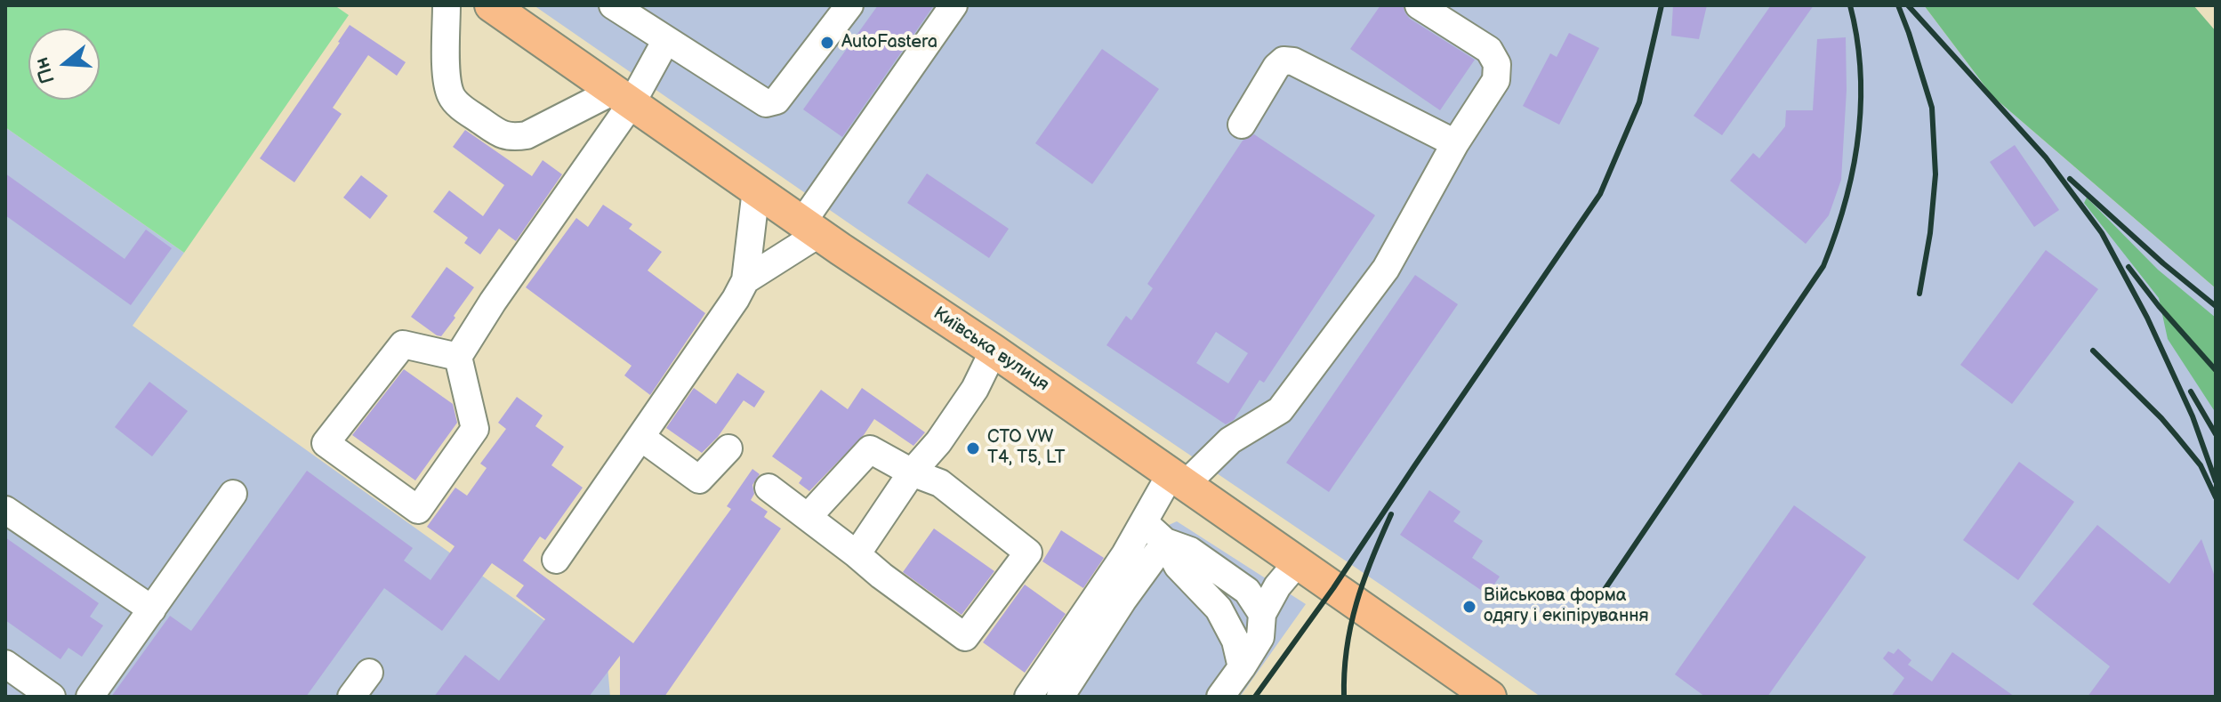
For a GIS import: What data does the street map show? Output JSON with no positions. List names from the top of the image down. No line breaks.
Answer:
{"streets":{"main road":["Київська вулиця"]},"places":["AutoFastera","СТО VW T4, T5, LT","Військова форма одягу і екіпірування"],"north":"left"}
